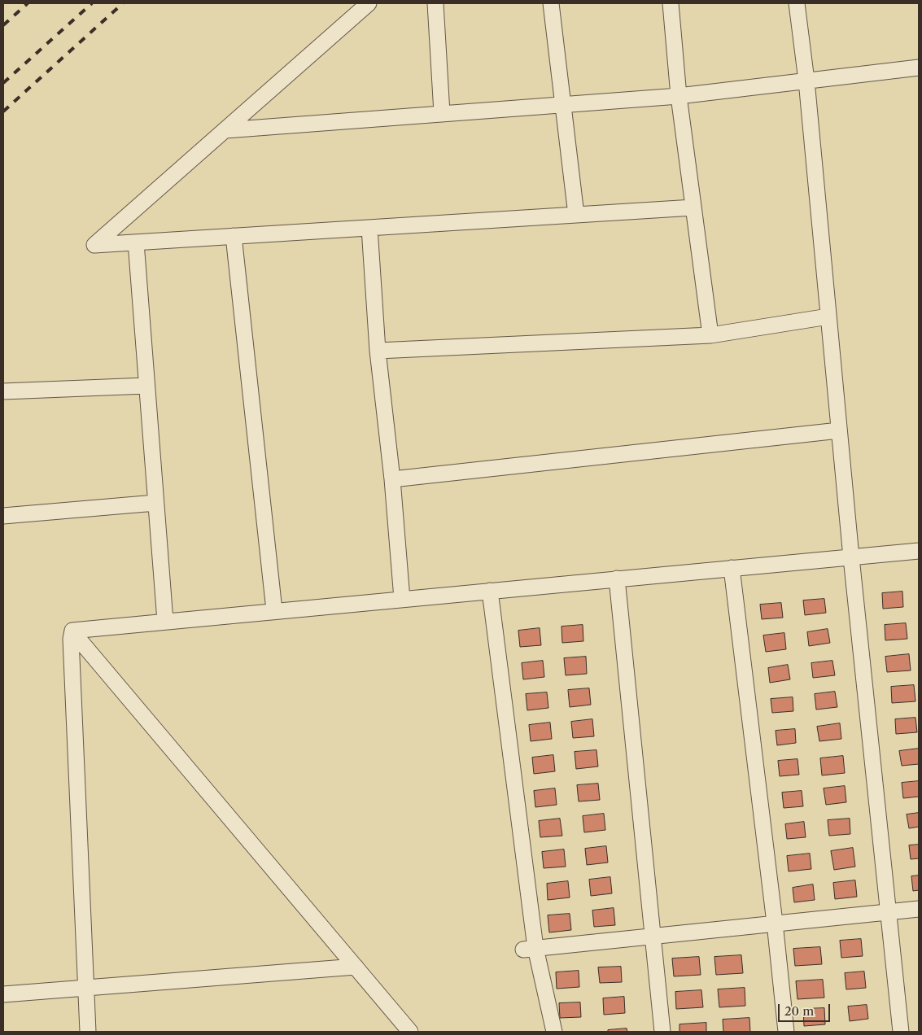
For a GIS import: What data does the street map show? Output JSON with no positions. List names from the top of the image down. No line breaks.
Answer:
{"scale_bar":"20 m"}
